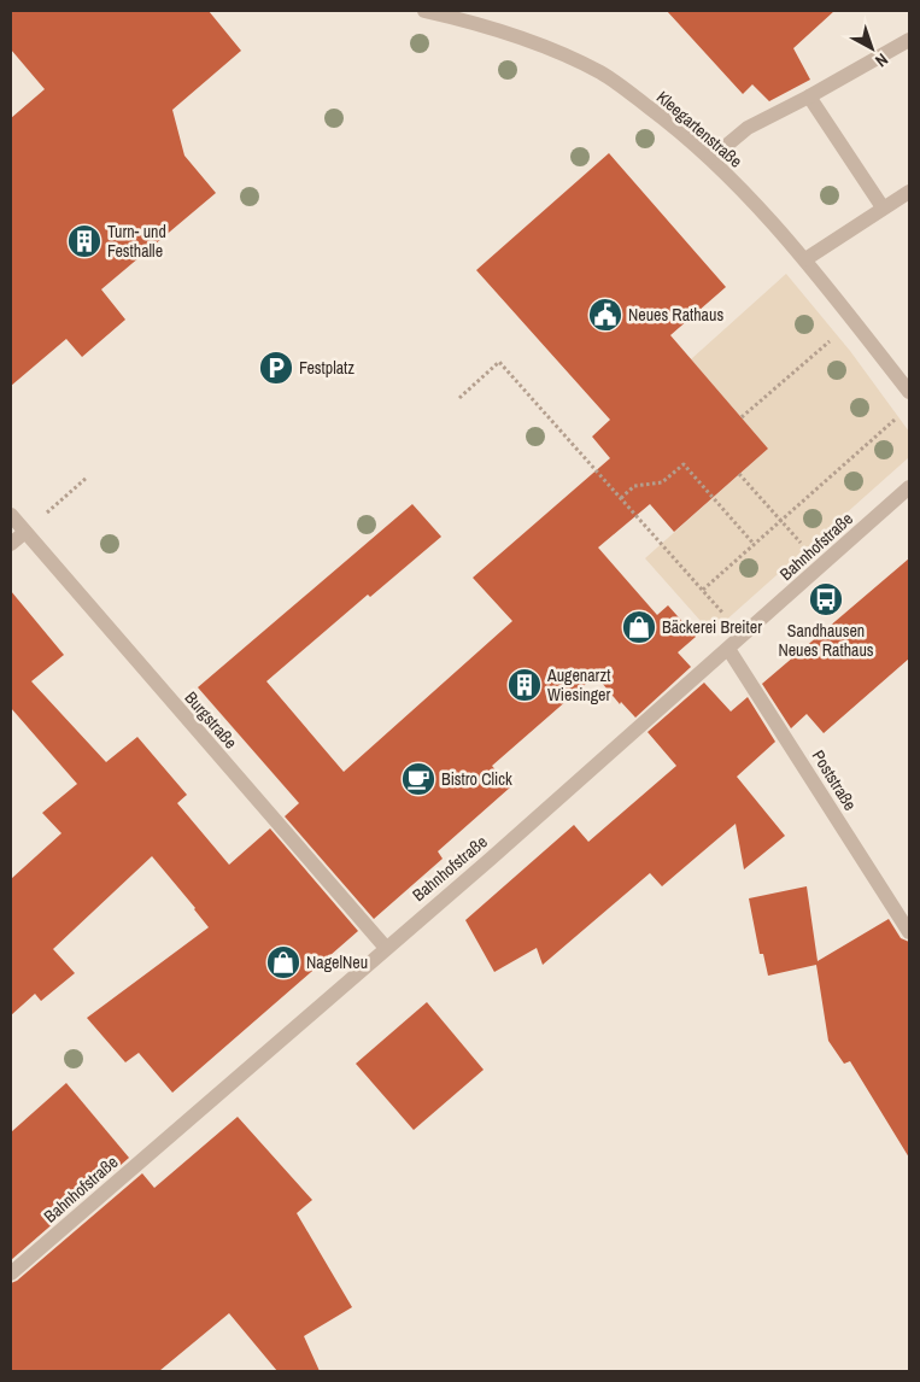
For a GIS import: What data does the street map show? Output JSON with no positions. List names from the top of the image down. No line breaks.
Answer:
{"streets":{"street":["Kleegartenstraße","Bahnhofstraße","Burgstraße","Poststraße"]},"crossings":[["Bahnhofstraße","Burgstraße"],["Bahnhofstraße","Poststraße"]],"places":{"building":["Turn- und Festhalle","Augenarzt Wiesinger"],"public building":["Neues Rathaus"],"parking":["Festplatz"],"bus stop":["Sandhausen Neues Rathaus"],"shop":["Bäckerei Breiter","NagelNeu"],"cafe":["Bistro Click"]},"north":"bottom right"}
